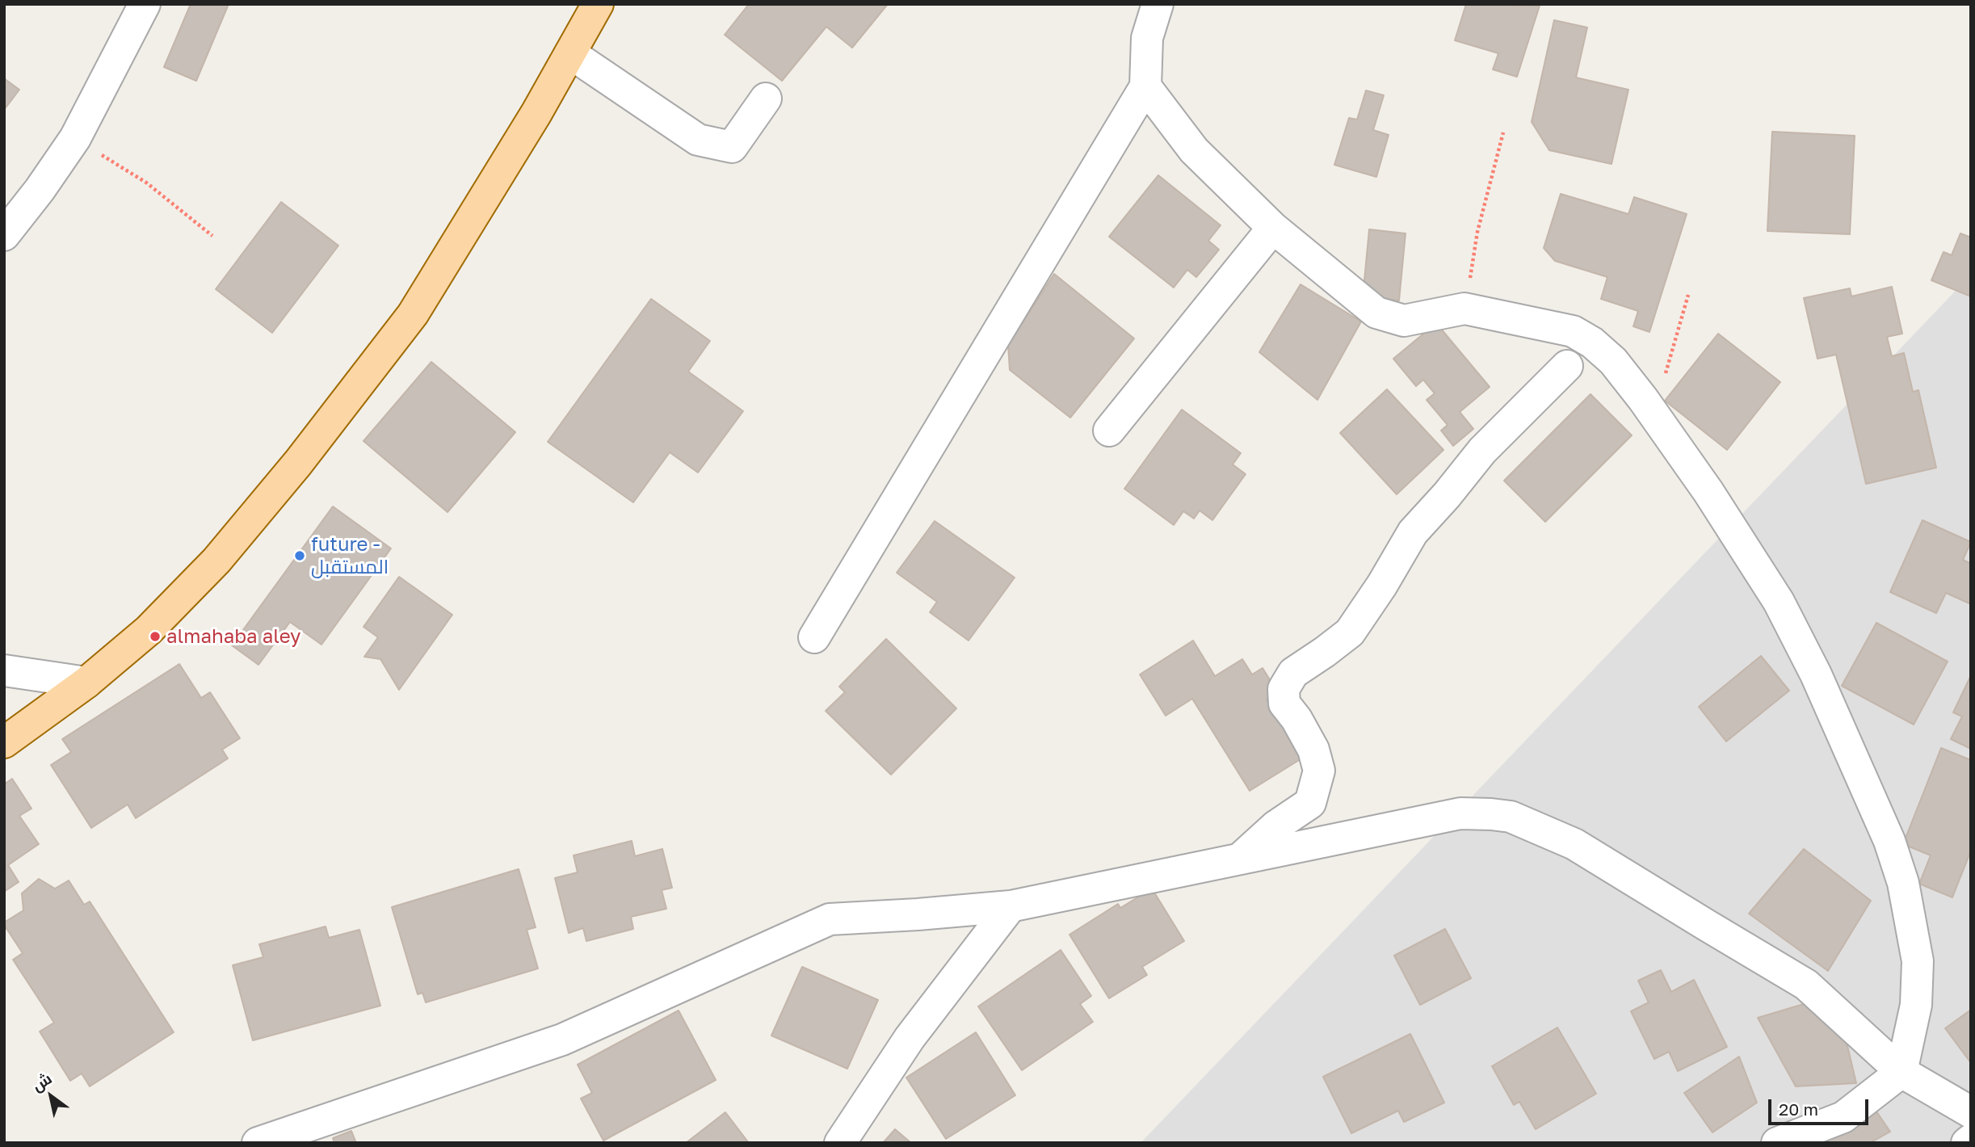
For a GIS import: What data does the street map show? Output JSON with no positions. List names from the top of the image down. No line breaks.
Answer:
{"places":["future - المستقبل","almahaba aley"],"scale_bar":"20 m","north":"top left"}
